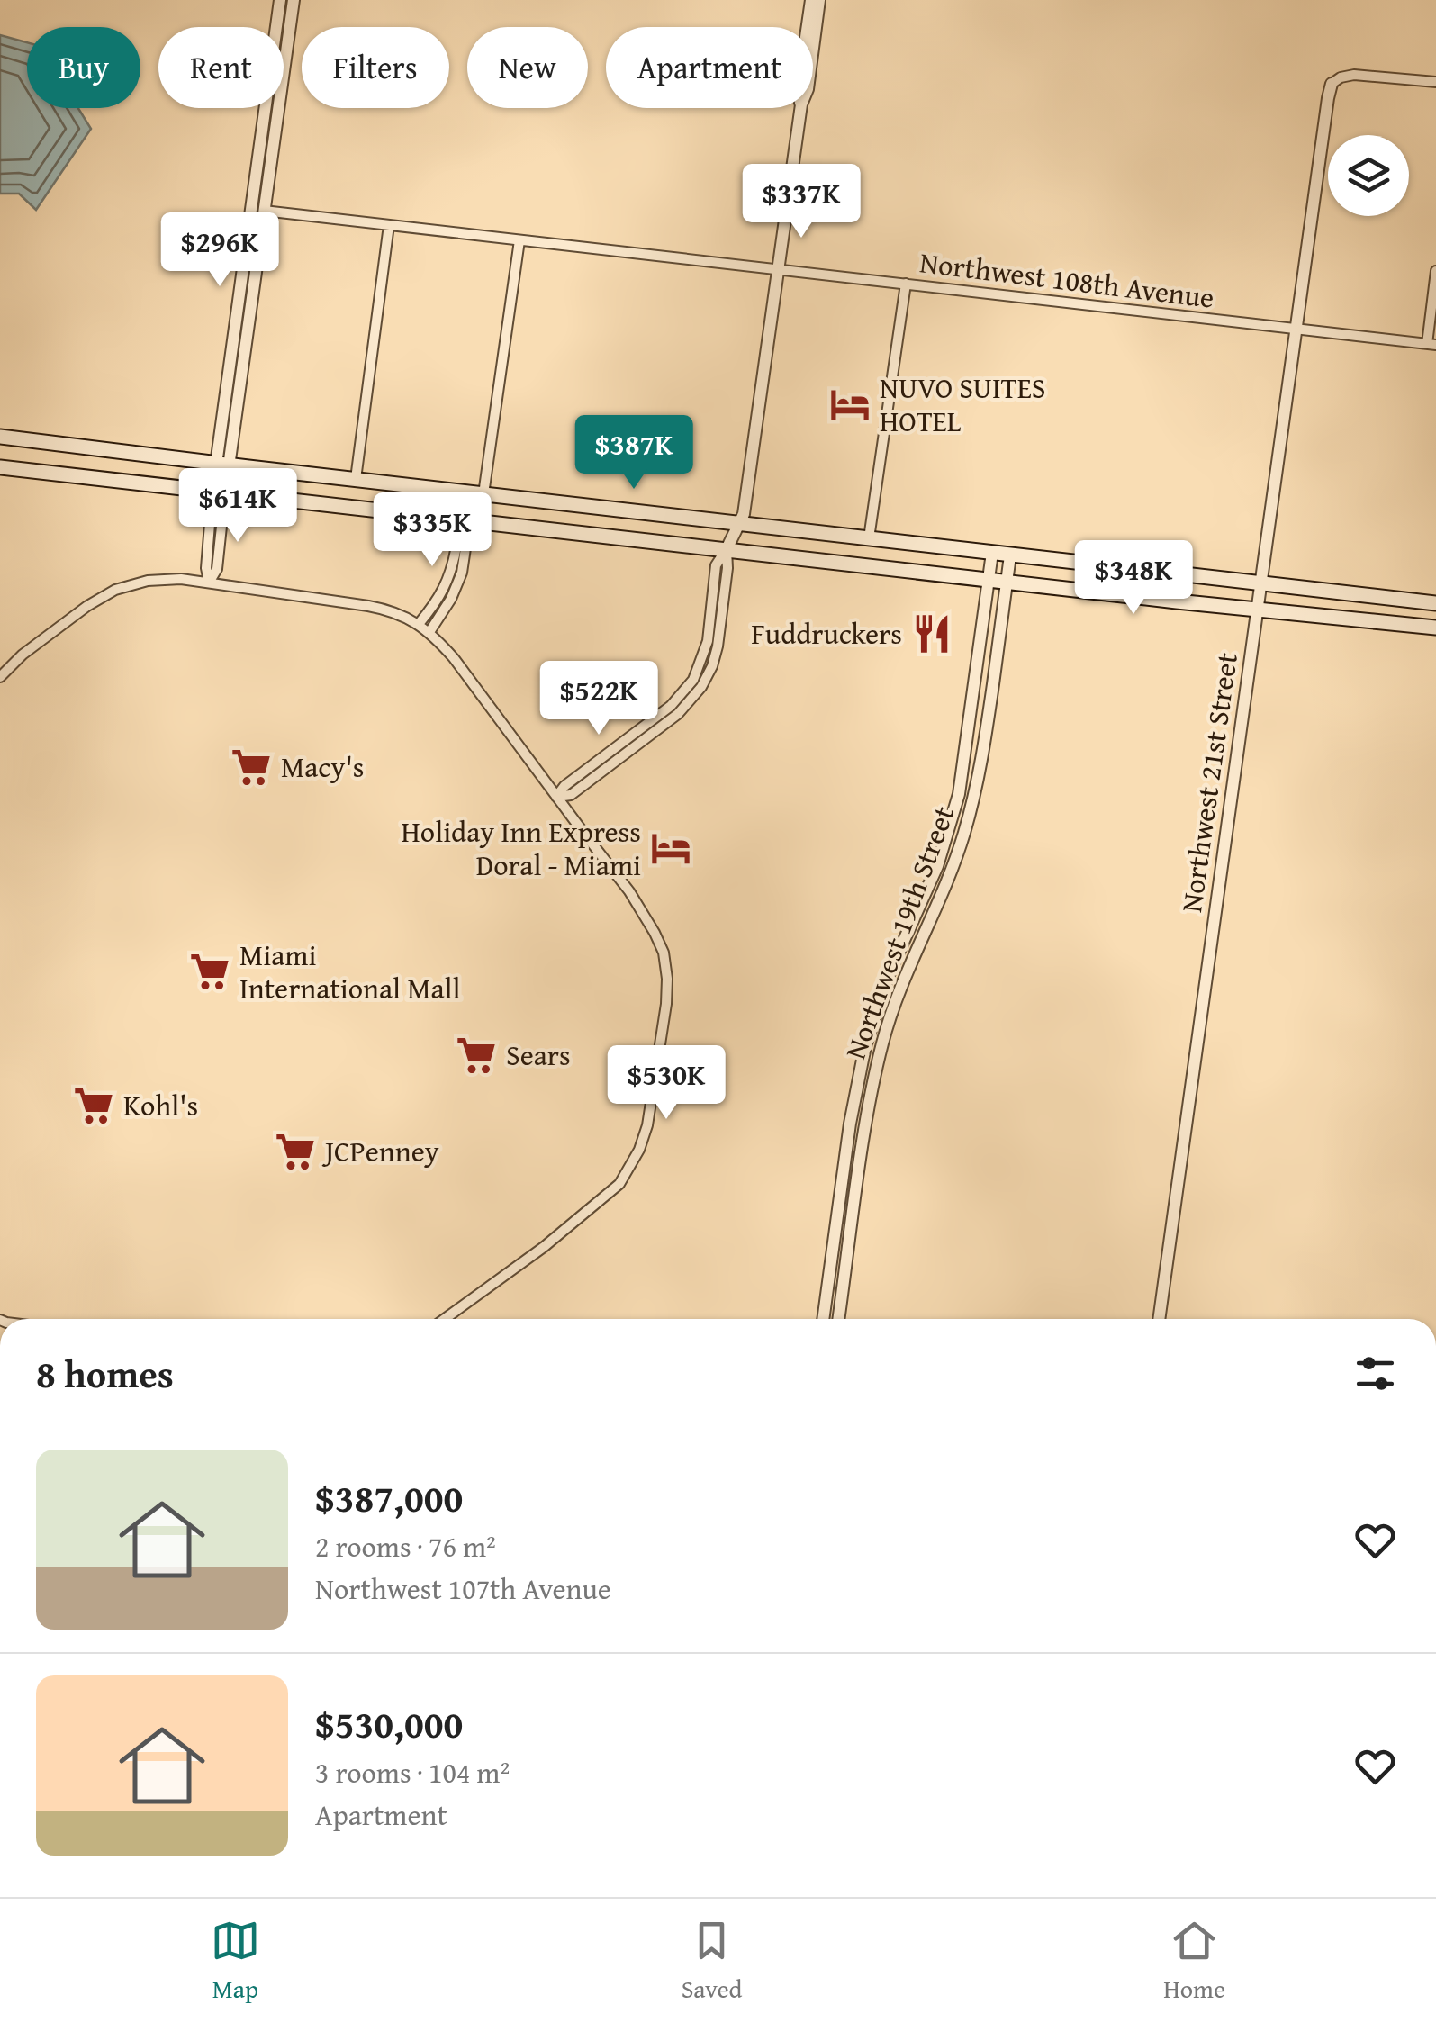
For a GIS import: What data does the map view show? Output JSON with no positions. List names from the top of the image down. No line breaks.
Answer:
{"streets":{"street":["Northwest 108th Avenue","Northwest 21st Street","Northwest 19th Street"]},"crossings":[["Northwest 108th Avenue","Northwest 21st Street"]],"places":{"hotel":["NUVO SUITES HOTEL","Holiday Inn Express Doral - Miami"],"restaurant":["Fuddruckers"],"supermarket":["Macy's","Miami International Mall","Sears","Kohl's","JCPenney"]},"page":{"chip":["Buy","Rent","Filters","New","Apartment"],"price":["$337K","$296K","$387K","$614K","$335K","$348K","$522K","$530K"],"heading":"8 homes","list":[{"name":"$387,000","note":"2 rooms · 76 m² · Northwest 107th Avenue"},{"name":"$530,000","note":"3 rooms · 104 m² · Apartment"}],"tabs":["Map","Saved","Home"]}}
